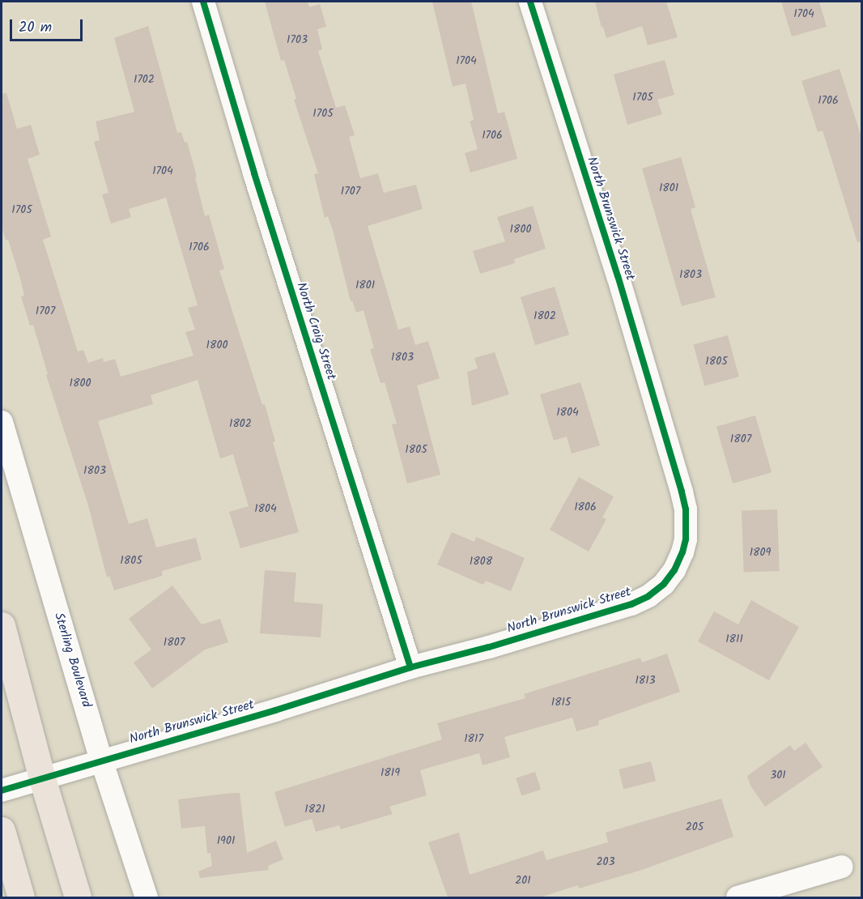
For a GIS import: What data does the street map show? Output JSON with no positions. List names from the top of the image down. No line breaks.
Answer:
{"streets":{"street":["North Brunswick Street","North Craig Street","Sterling Boulevard"]},"crossings":[["North Brunswick Street","North Craig Street"],["North Brunswick Street","Sterling Boulevard"]],"house_numbers":["1704","1703","1704","1702","1705","1706","1705","1706","1704","1801","1707","1705","1800","1706","1803","1801","1707","1802","1800","1803","1805","1800","1804","1802","1807","1805","1803","1806","1804","1809","1805","1808","1811","1807","1813","1815","1817","1819","301","1821","205","1901","203","201"],"scale_bar":"20 m"}
